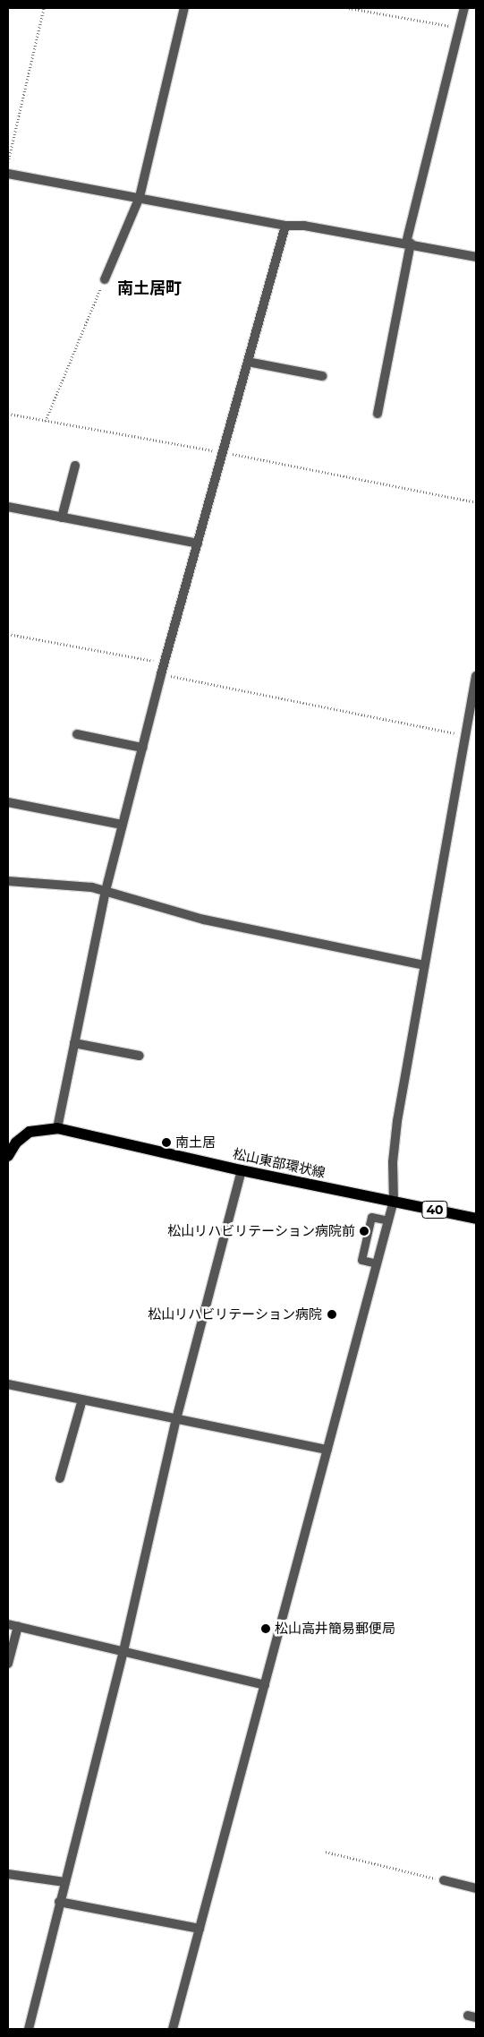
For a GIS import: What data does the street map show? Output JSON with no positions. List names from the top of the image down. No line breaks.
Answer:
{"streets":{"main road":["松山東部環状線","40"]},"districts":["南土居町"],"places":["南土居","松山リハビリテーション病院前","松山リハビリテーション病院","松山高井簡易郵便局"]}
